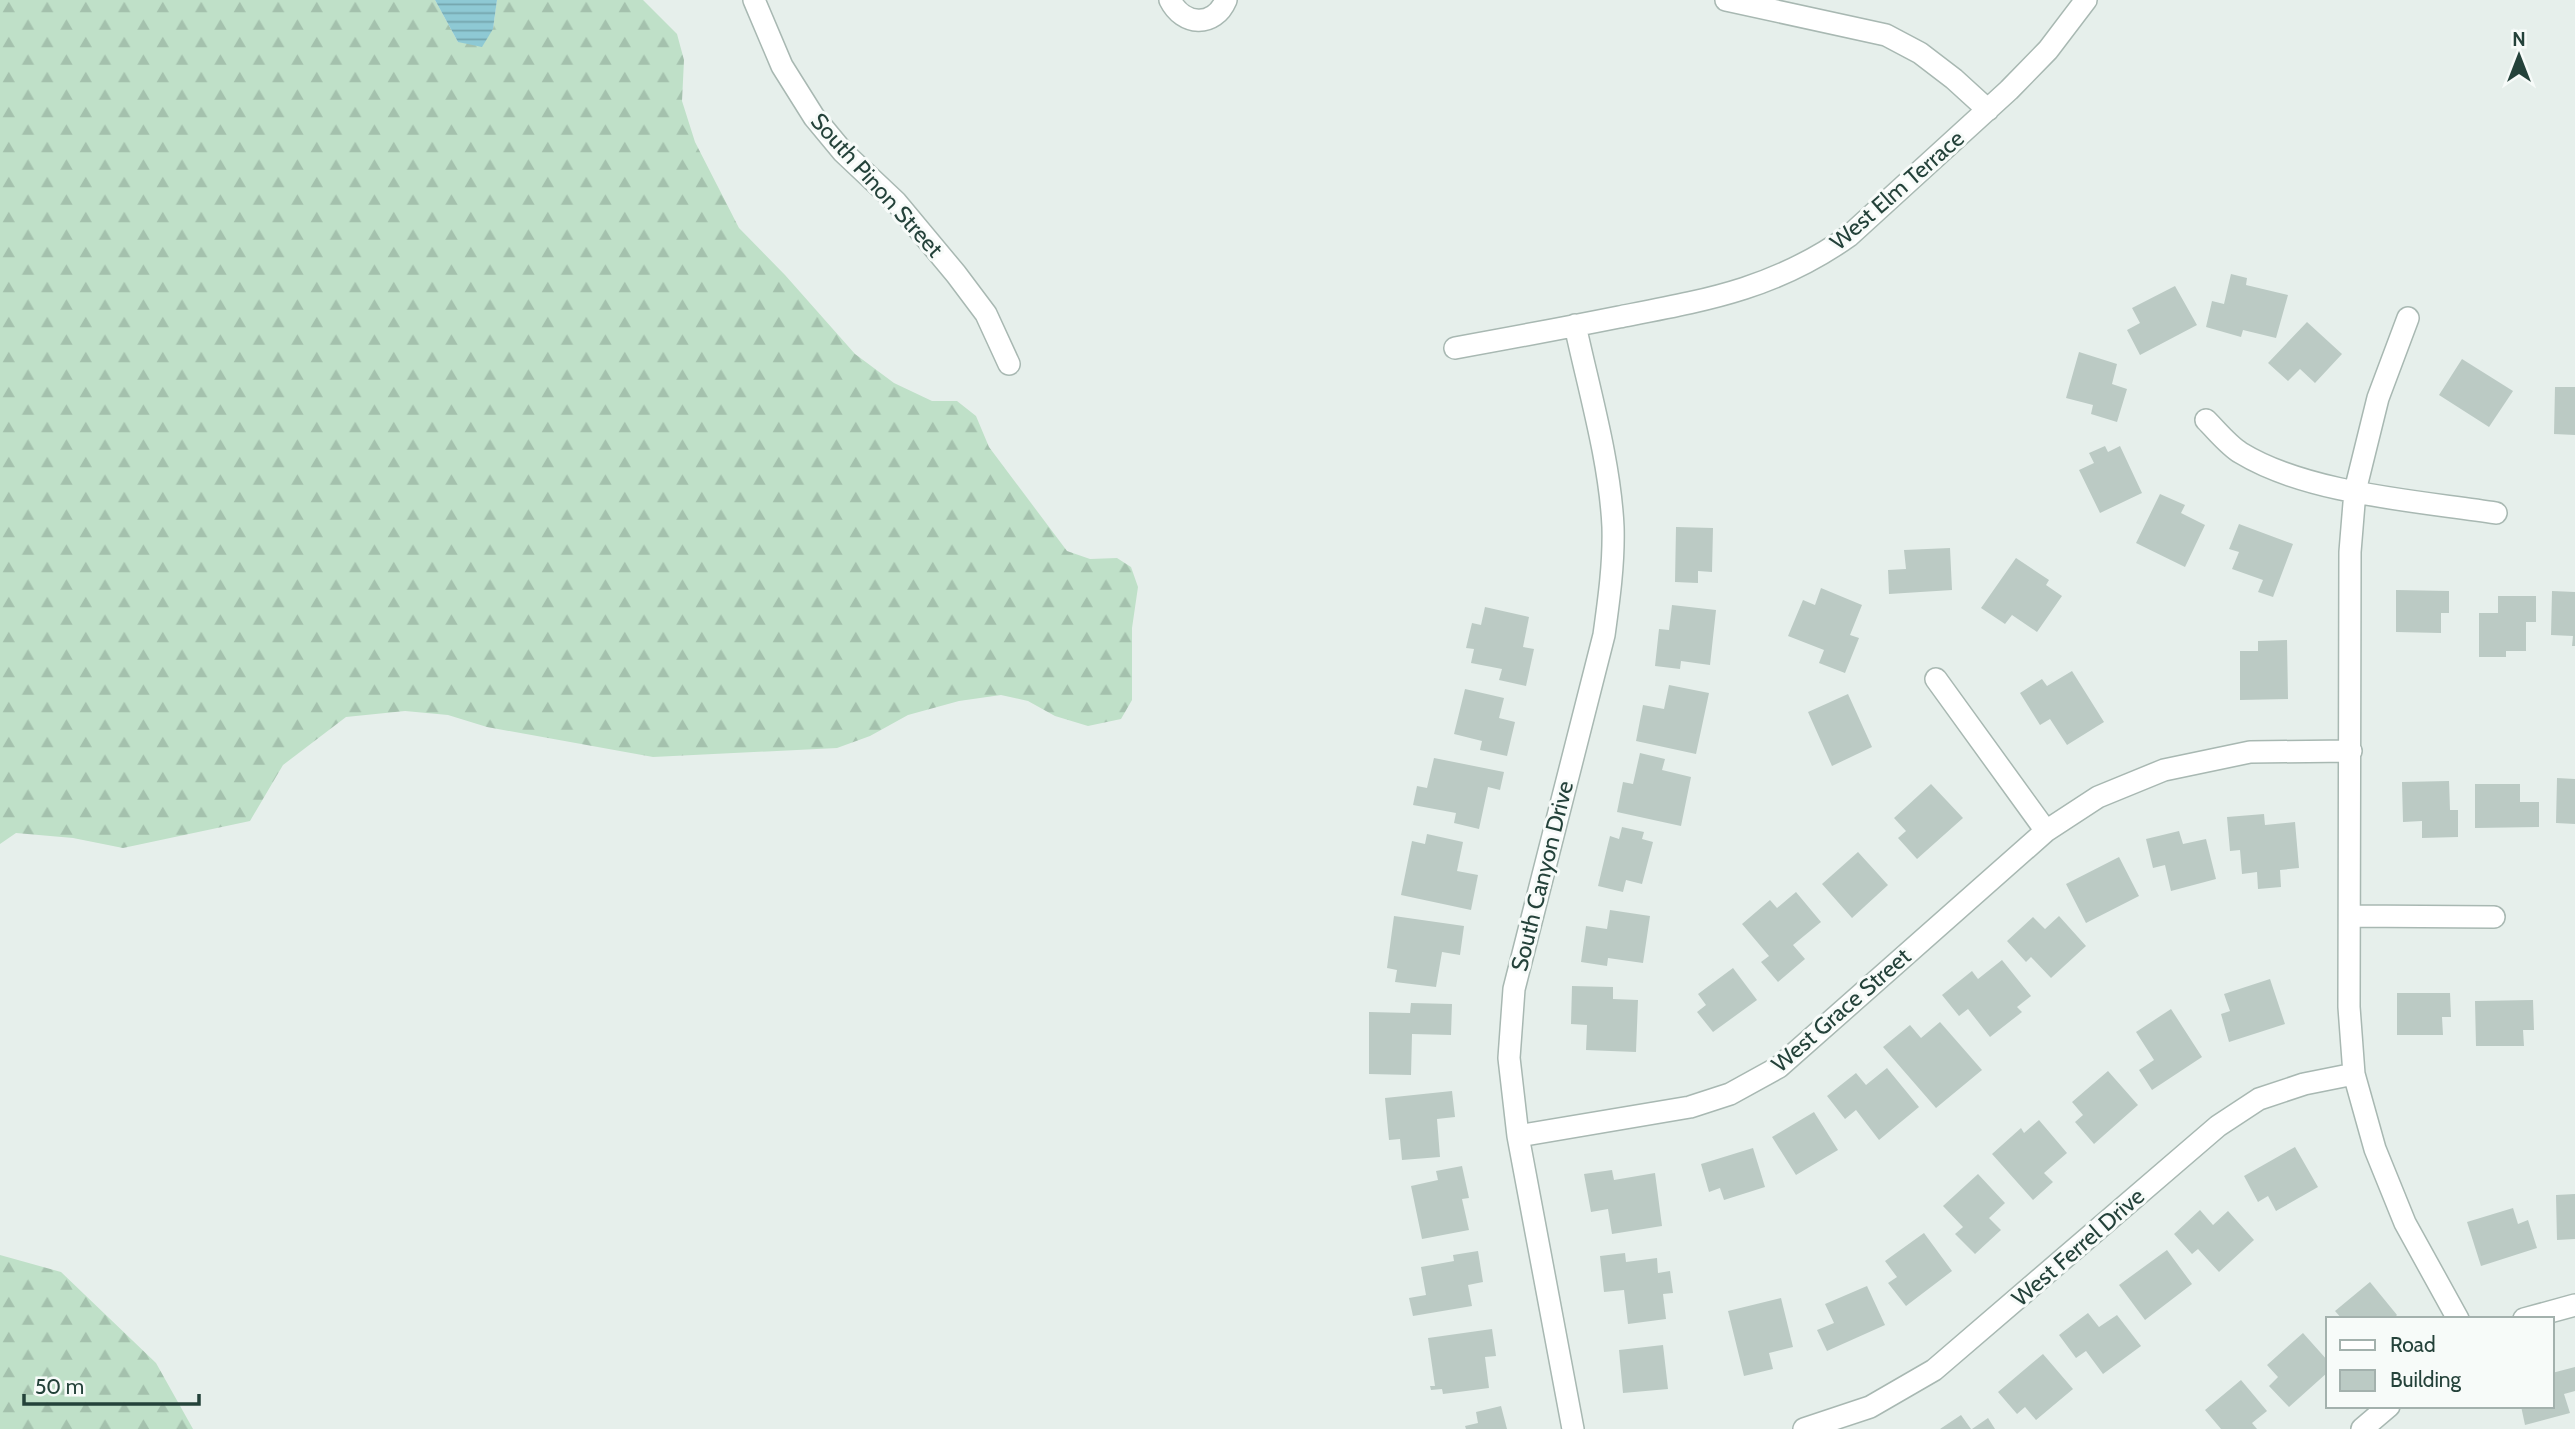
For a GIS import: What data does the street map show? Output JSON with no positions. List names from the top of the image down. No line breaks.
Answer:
{"streets":{"street":["South Pinon Street","West Elm Terrace","South Canyon Drive","West Grace Street","West Ferrel Drive"]},"crossings":[["West Elm Terrace","South Canyon Drive"],["South Canyon Drive","West Grace Street"]],"legend":["Road","Building"],"scale_bar":"50 m","north":"top"}
